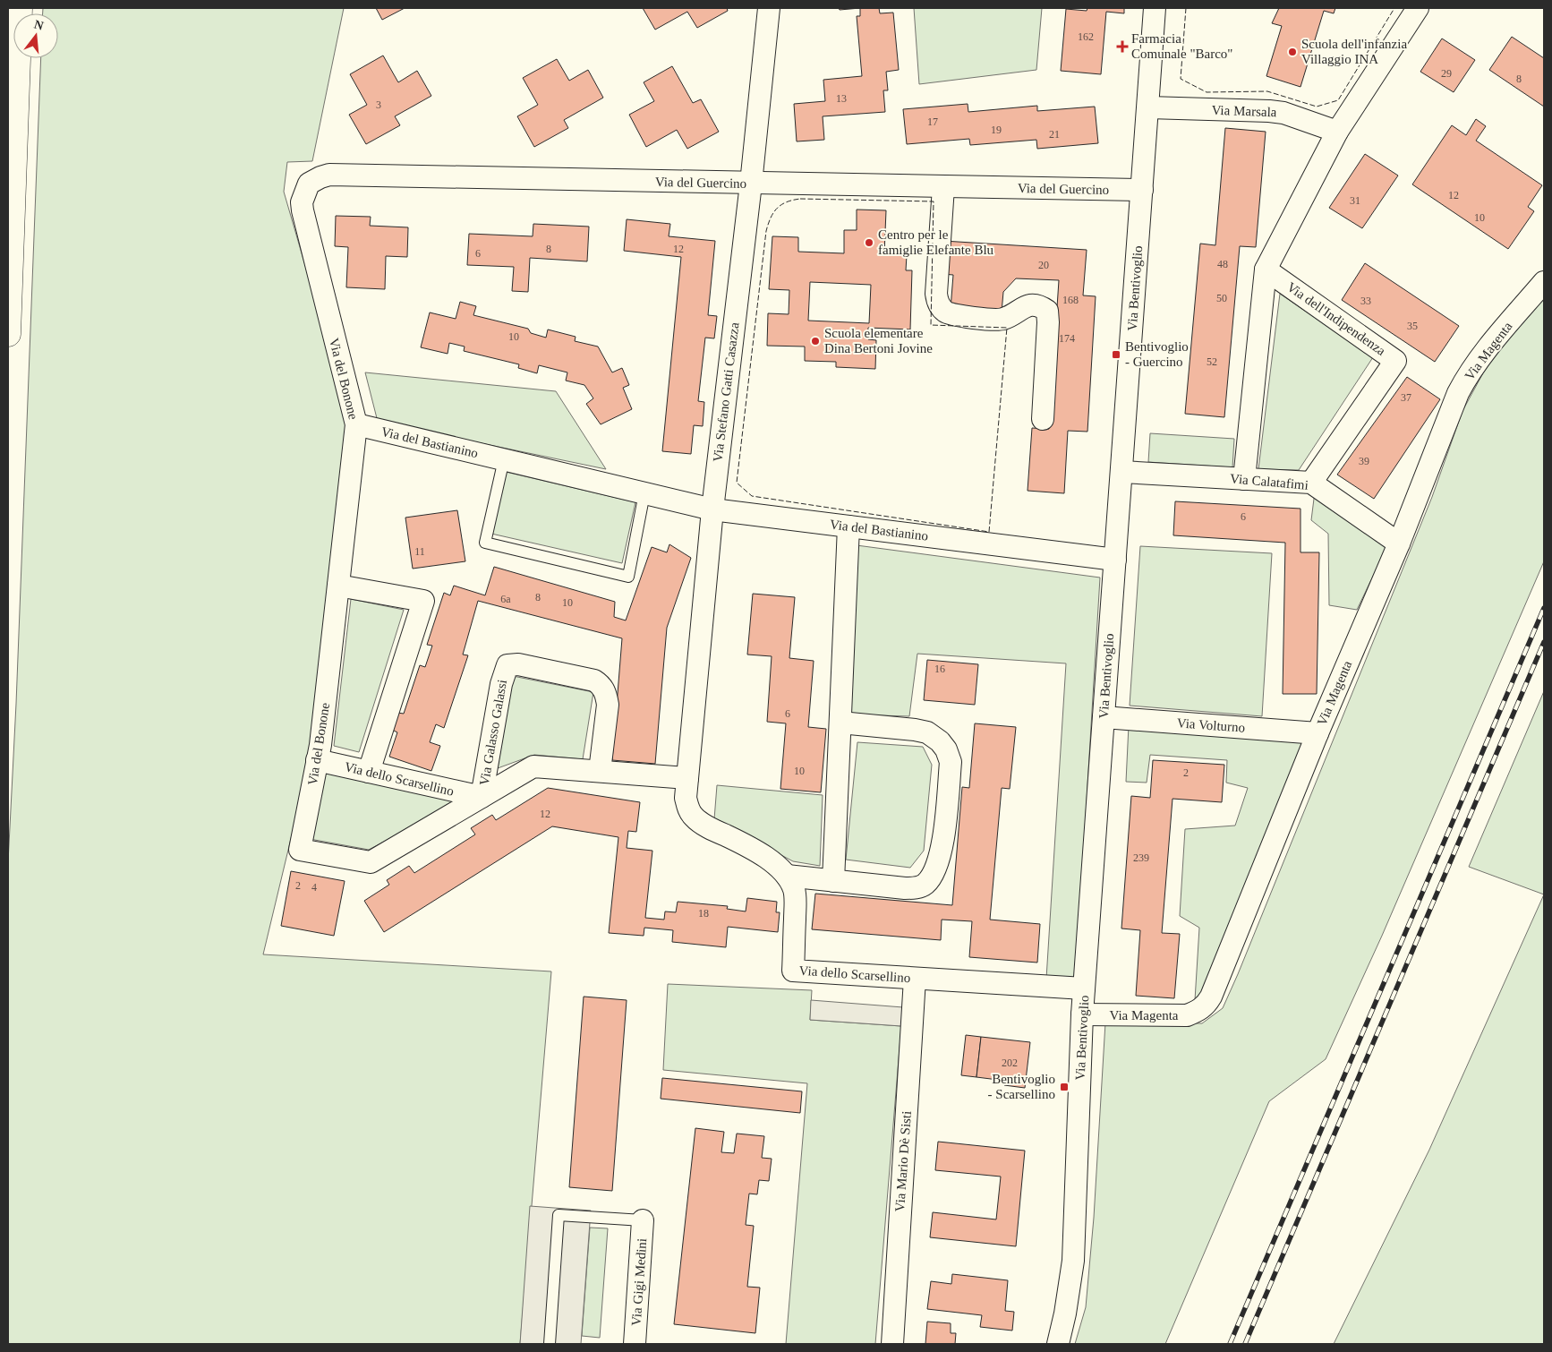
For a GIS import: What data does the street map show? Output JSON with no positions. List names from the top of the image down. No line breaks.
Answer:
{"streets":{"street":["Via Marsala","Via del Guercino","Via Bentivoglio","Via dell'Indipendenza","Via Magenta","Via del Bonone","Via Stefano Gatti Casazza","Via del Bastianino","Via Calatafimi","Via Volturno","Via Galasso Galassi","Via dello Scarsellino","Via Mario Dè Sisti","Via Gigi Medini"]},"crossings":[["Via Marsala","Via Bentivoglio"],["Via del Guercino","Via Bentivoglio"],["Via del Guercino","Via del Bonone"],["Via del Guercino","Via Stefano Gatti Casazza"],["Via Bentivoglio","Via Magenta"],["Via Bentivoglio","Via del Bastianino"],["Via Bentivoglio","Via Calatafimi"],["Via Bentivoglio","Via Volturno"],["Via Bentivoglio","Via dello Scarsellino"],["Via dell'Indipendenza","Via Calatafimi"],["Via Magenta","Via Calatafimi"],["Via Magenta","Via Volturno"],["Via del Bonone","Via del Bastianino"],["Via del Bonone","Via dello Scarsellino"],["Via Stefano Gatti Casazza","Via del Bastianino"],["Via Stefano Gatti Casazza","Via dello Scarsellino"],["Via Galasso Galassi","Via dello Scarsellino"],["Via dello Scarsellino","Via Mario Dè Sisti"]],"places":{"health":["Farmacia Comunale \"Barco\""],"other":["Scuola dell'infanzia Villaggio INA","Centro per le famiglie Elefante Blu","Scuola elementare Dina Bertoni Jovine"],"transit":["Bentivoglio - Guercino","Bentivoglio - Scarsellino"]},"house_numbers":["162","29","8","13","3","17","19","21","12","31","10","8","12","6","48","20","50","168","33","35","10","174","52","37","39","6","11","8","6a","10","16","6","10","2","12","239","2","4","18","202"],"north":"top"}
